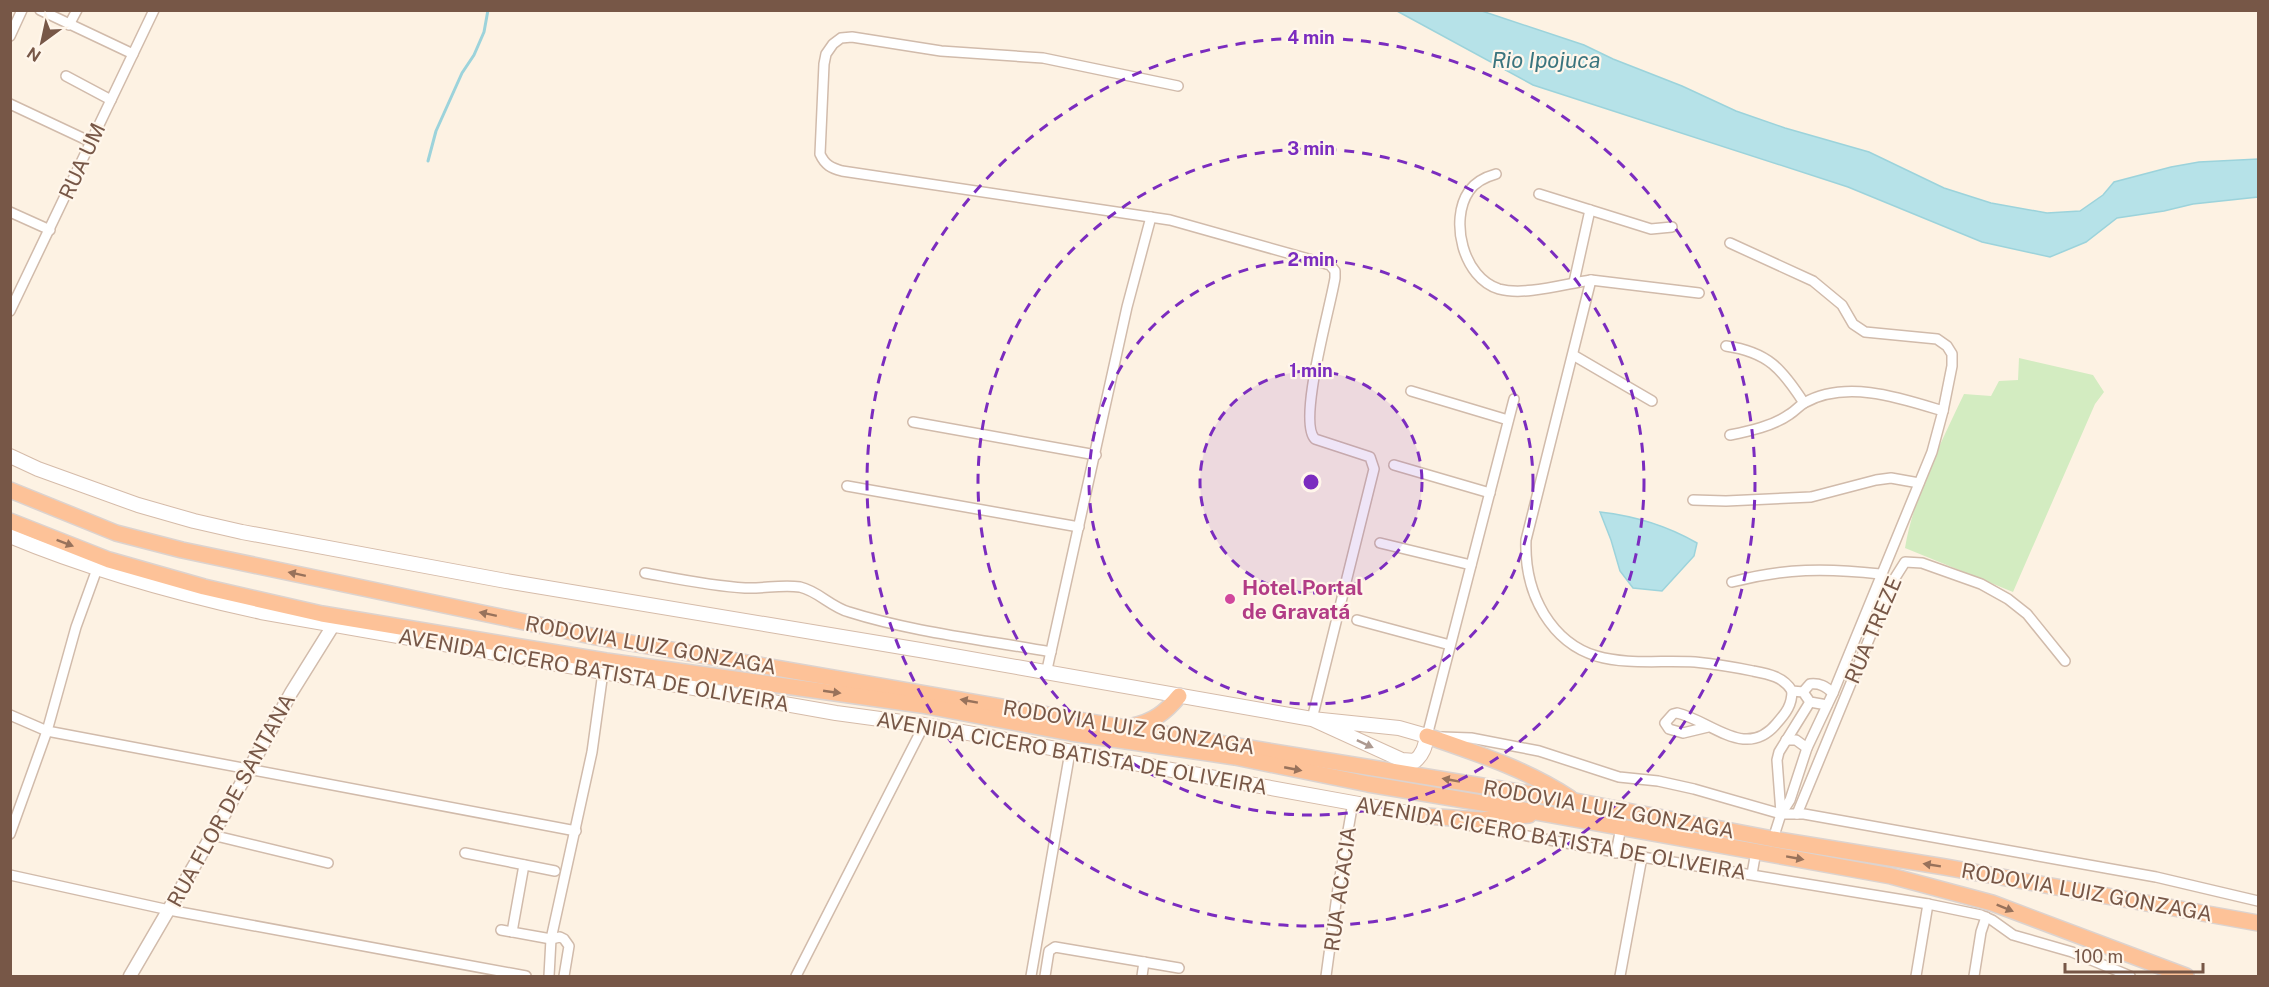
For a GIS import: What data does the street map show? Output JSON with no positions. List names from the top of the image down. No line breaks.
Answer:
{"streets":{"highway":["RODOVIA LUIZ GONZAGA"],"main road":["AVENIDA CICERO BATISTA DE OLIVEIRA"],"street":["RUA UM","RUA TREZE","RUA FLOR DE SANTANA","RUA ACACIA"]},"crossings":[["AVENIDA CICERO BATISTA DE OLIVEIRA","RUA FLOR DE SANTANA"],["AVENIDA CICERO BATISTA DE OLIVEIRA","RUA ACACIA"]],"water":["Rio Ipojuca"],"places":["Hotel Portal de Gravatá"],"scale_bar":"100 m","north":"bottom left","rings":["4 min","3 min","2 min","1 min"]}
